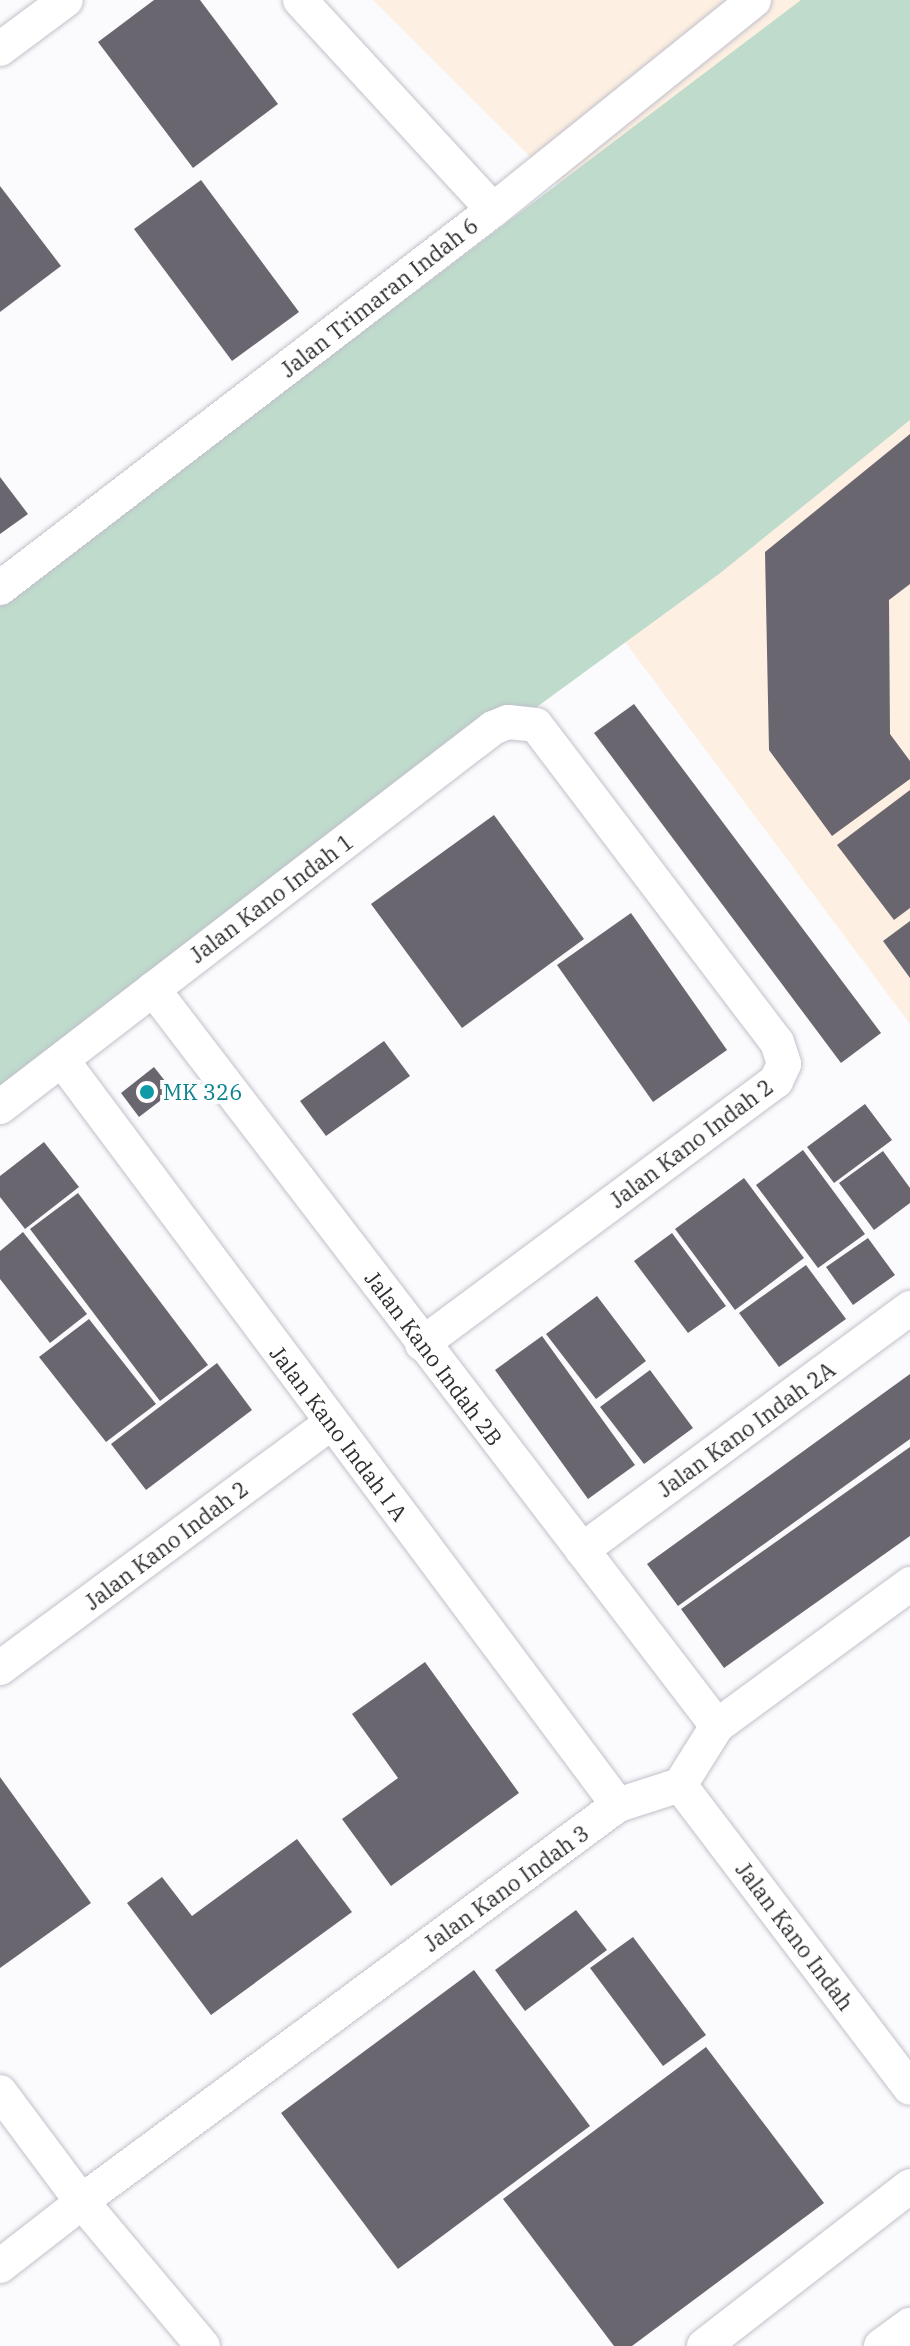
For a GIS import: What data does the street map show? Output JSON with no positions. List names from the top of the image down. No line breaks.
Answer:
{"streets":{"street":["Jalan Trimaran Indah 6","Jalan Kano Indah 1","Jalan Kano Indah 2","Jalan Kano Indah 2B","Jalan Kano Indah 2A","Jalan Kano Indah I A","Jalan Kano Indah 3","Jalan Kano Indah"]},"crossings":[["Jalan Kano Indah 1","Jalan Kano Indah 2"],["Jalan Kano Indah 1","Jalan Kano Indah 2B"],["Jalan Kano Indah 1","Jalan Kano Indah I A"],["Jalan Kano Indah 2","Jalan Kano Indah 2B"],["Jalan Kano Indah 2","Jalan Kano Indah I A"],["Jalan Kano Indah 2B","Jalan Kano Indah 2A"],["Jalan Kano Indah I A","Jalan Kano Indah 3"],["Jalan Kano Indah 3","Jalan Kano Indah"]],"places":["MK 326"]}
